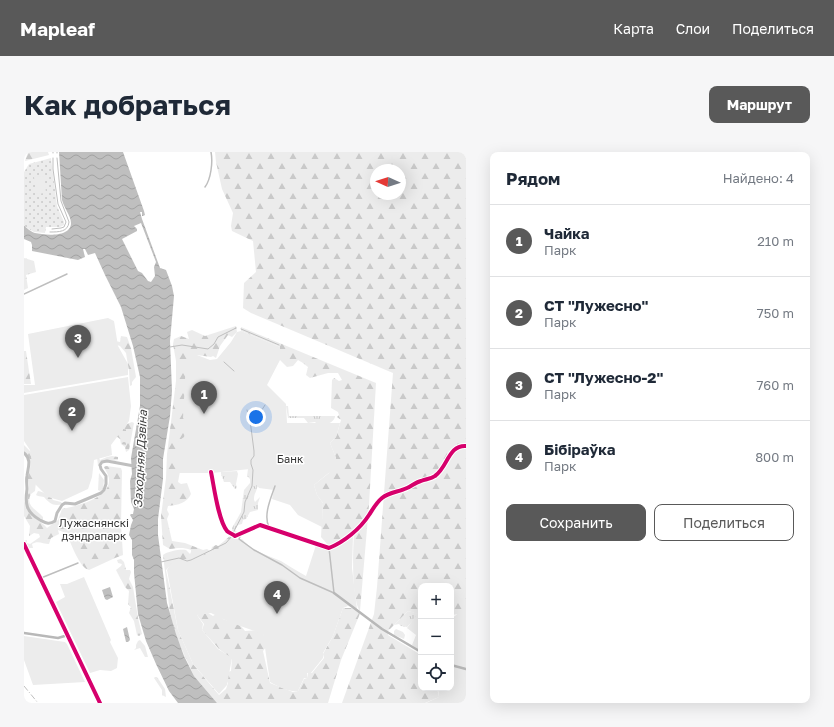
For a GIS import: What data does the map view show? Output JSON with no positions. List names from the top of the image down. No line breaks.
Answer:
{"water":["Заходняя Дзвіна"],"parks":["Банк","Лужаснянскі дэндрапарк"],"north":"left","page":{"header":"Mapleaf","nav":["Карта","Слои","Поделиться"],"buttons":["Маршрут",["Сохранить","Поделиться"]],"title":"Как добраться","heading":["Рядом","Найдено: 4"],"list":[{"mark":"1","name":"Чайка","note":"Парк","value":"210 m"},{"mark":"2","name":"СТ \"Лужесно\"","note":"Парк","value":"750 m"},{"mark":"3","name":"СТ \"Лужесно-2\"","note":"Парк","value":"760 m"},{"mark":"4","name":"Бібіраўка","note":"Парк","value":"800 m"}],"pins":["3","1","2","4"],"map_buttons":["+","−"]}}
